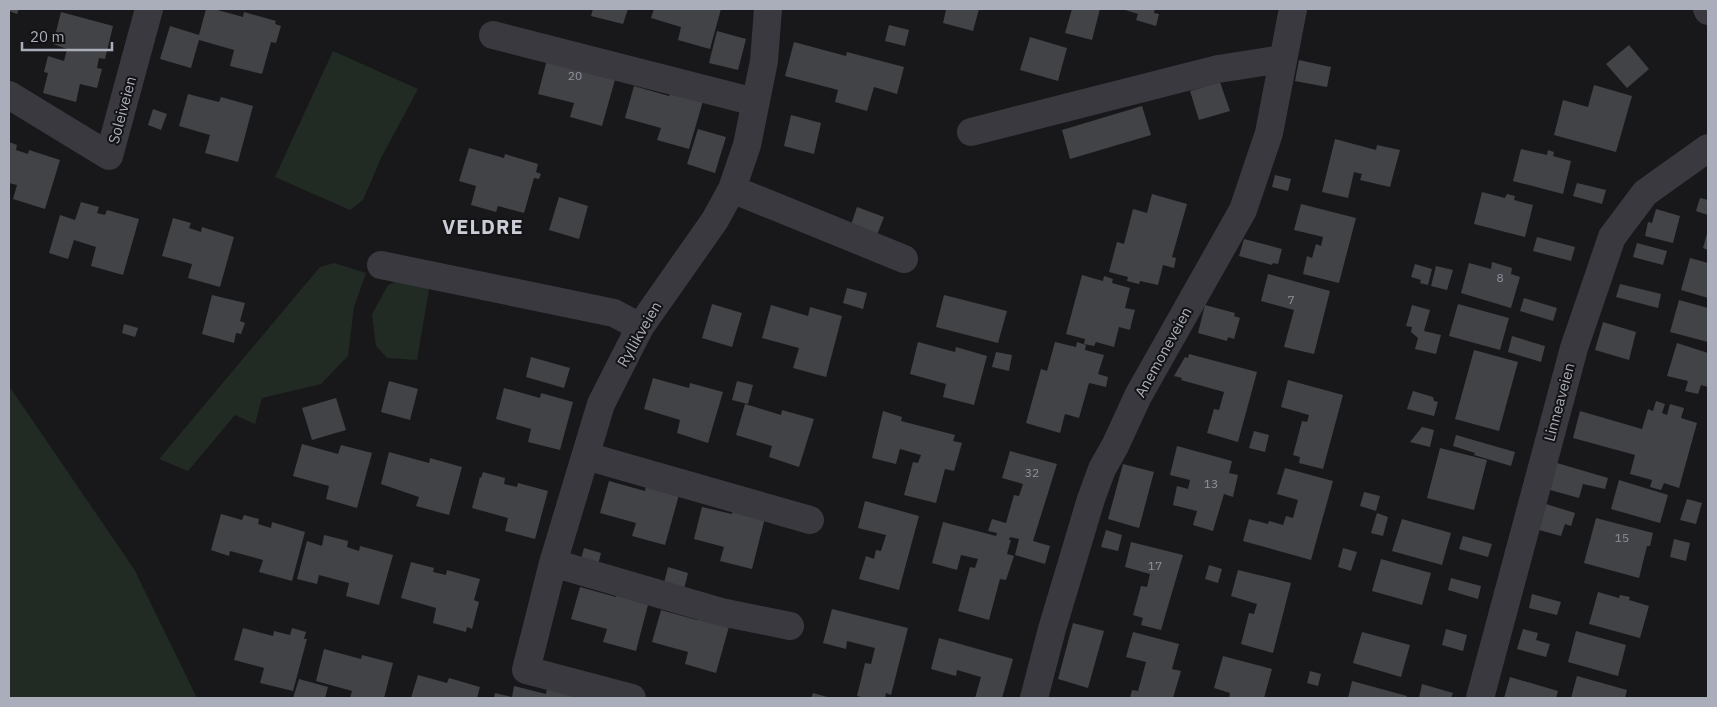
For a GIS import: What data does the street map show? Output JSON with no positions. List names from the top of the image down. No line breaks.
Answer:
{"streets":{"street":["Soleiveien","Ryllikveien","Anemoneveien","Linneaveien"]},"districts":["VELDRE"],"house_numbers":["20","8","7","32","13","15","17"],"scale_bar":"20 m"}
